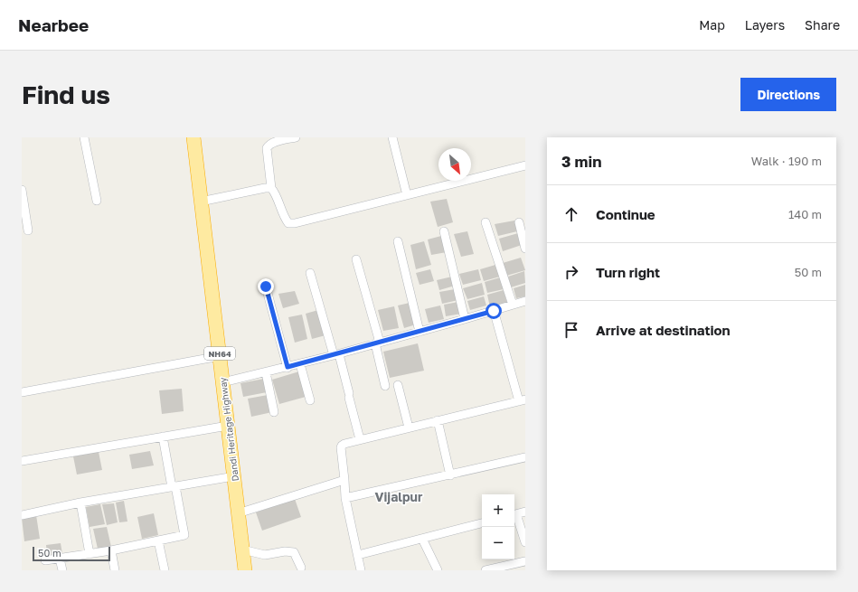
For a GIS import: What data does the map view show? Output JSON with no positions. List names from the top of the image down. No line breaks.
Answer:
{"streets":{"highway":["NH64","Dandi Heritage Highway"]},"districts":["Vijalpur"],"scale_bar":"50 m","north":"bottom right","page":{"header":"Nearbee","nav":["Map","Layers","Share"],"buttons":"Directions","title":"Find us","heading":["3 min","Walk · 190 m"],"list":[["Continue","140 m"],["Turn right","50 m"],"Arrive at destination"],"map_buttons":["+","−"],"scale":"50 m"}}
